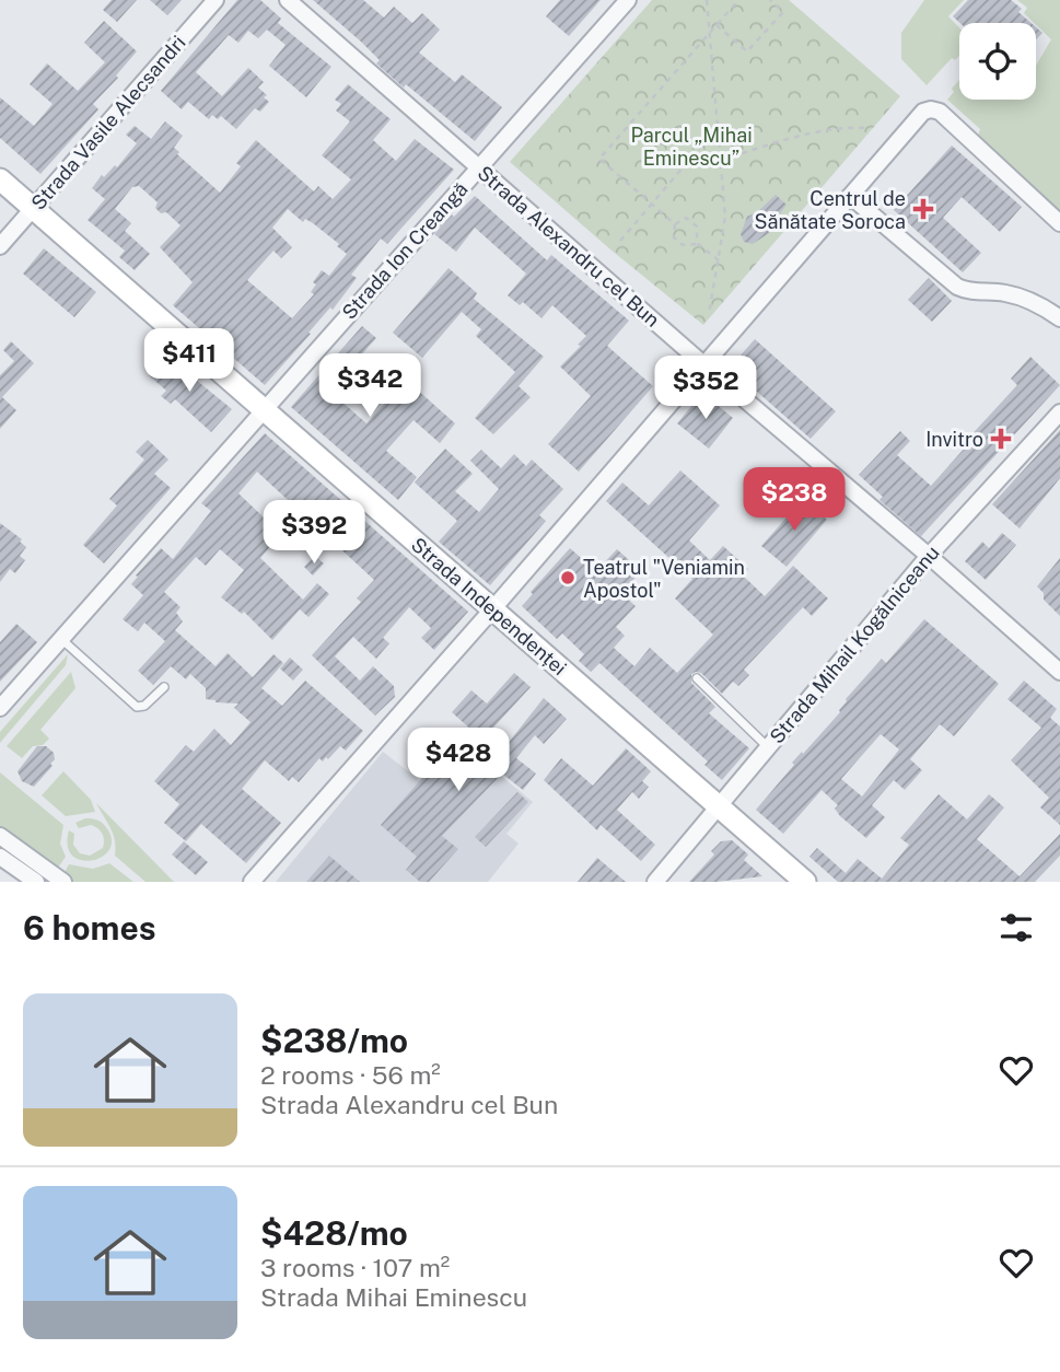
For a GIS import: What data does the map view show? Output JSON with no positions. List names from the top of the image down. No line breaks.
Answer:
{"streets":{"main road":["Strada Independenței"],"street":["Strada Vasile Alecsandri","Strada Alexandru cel Bun","Strada Ion Creangă","Strada Mihail Kogălniceanu"]},"crossings":[["Strada Vasile Alecsandri","Strada Independenței"],["Strada Alexandru cel Bun","Strada Ion Creangă"],["Strada Alexandru cel Bun","Strada Mihail Kogălniceanu"],["Strada Ion Creangă","Strada Independenței"],["Strada Independenței","Strada Mihail Kogălniceanu"]],"parks":["Parcul „Mihai Eminescu”"],"places":{"health":["Centrul de Sănătate Soroca","Invitro"],"other":["Teatrul \"Veniamin Apostol\""]},"page":{"price":["$411","$342","$352","$238","$392","$428"],"heading":"6 homes","list":[{"name":"$238/mo","note":"2 rooms · 56 m² · Strada Alexandru cel Bun"},{"name":"$428/mo","note":"3 rooms · 107 m² · Strada Mihai Eminescu"}]}}
